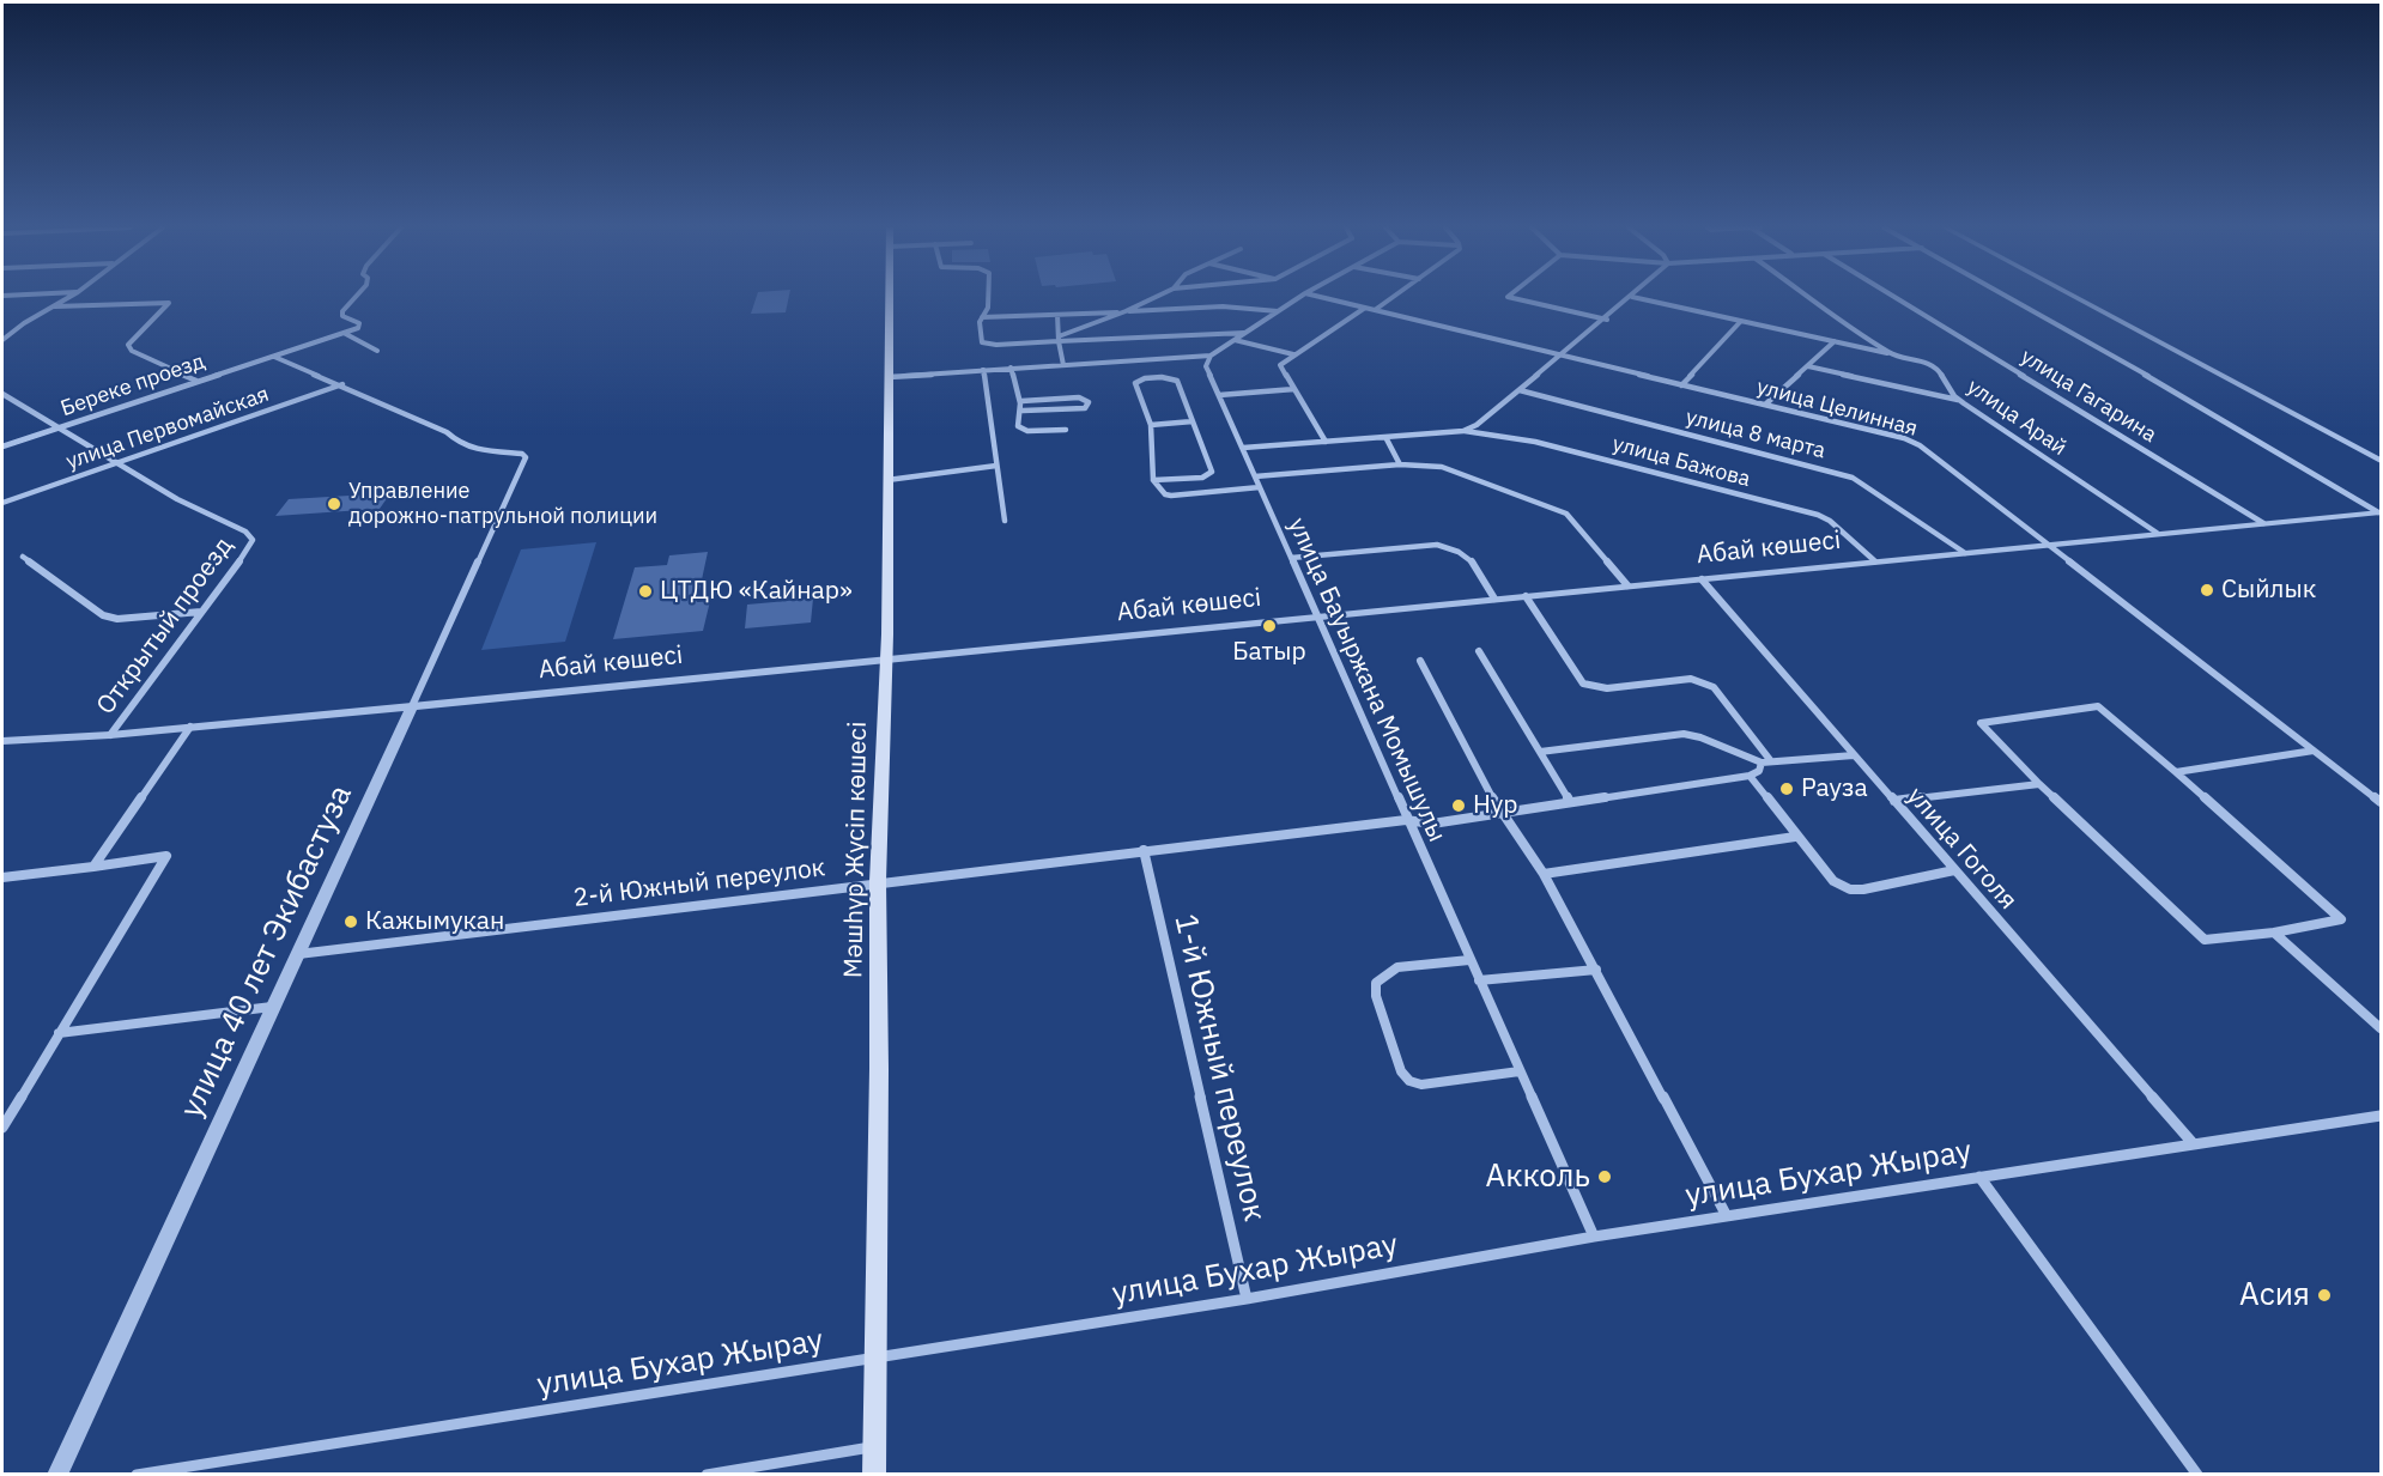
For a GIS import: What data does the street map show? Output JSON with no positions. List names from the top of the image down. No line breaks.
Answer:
{"streets":{"main road":["Мәшһүр Жүсіп көшесі"],"street":["Береке проезд","улица Гагарина","улица Целинная","улица Арай","улица Первомайская","улица 8 марта","улица Бажова","Абай көшесі","Открытый проезд","улица Бауыржана Момышулы","улица Гоголя","2-й Южный переулок","улица 40 лет Экибастуза","1-й Южный переулок","улица Бухар Жырау"]},"crossings":[["Береке проезд","улица Первомайская"],["улица Гагарина","Абай көшесі"],["улица Целинная","Абай көшесі"],["улица Арай","Абай көшесі"],["улица Первомайская","Открытый проезд"],["улица Первомайская","улица 40 лет Экибастуза"],["улица 8 марта","Абай көшесі"],["улица Бажова","Абай көшесі"],["улица Бажова","улица Бауыржана Момышулы"],["Абай көшесі","Открытый проезд"],["Абай көшесі","улица Бауыржана Момышулы"],["Абай көшесі","улица Гоголя"],["Абай көшесі","Мәшһүр Жүсіп көшесі"],["Абай көшесі","улица 40 лет Экибастуза"],["улица Бауыржана Момышулы","2-й Южный переулок"],["улица Бауыржана Момышулы","улица Бухар Жырау"],["улица Гоголя","улица Бухар Жырау"],["Мәшһүр Жүсіп көшесі","2-й Южный переулок"],["Мәшһүр Жүсіп көшесі","улица Бухар Жырау"],["2-й Южный переулок","улица 40 лет Экибастуза"],["2-й Южный переулок","1-й Южный переулок"],["1-й Южный переулок","улица Бухар Жырау"]],"places":["Управление дорожно-патрульной полиции","Сыйлык","ЦТДЮ «Кайнар»","Батыр","Рауза","Нур","Кажымукан","Акколь","Асия"]}
